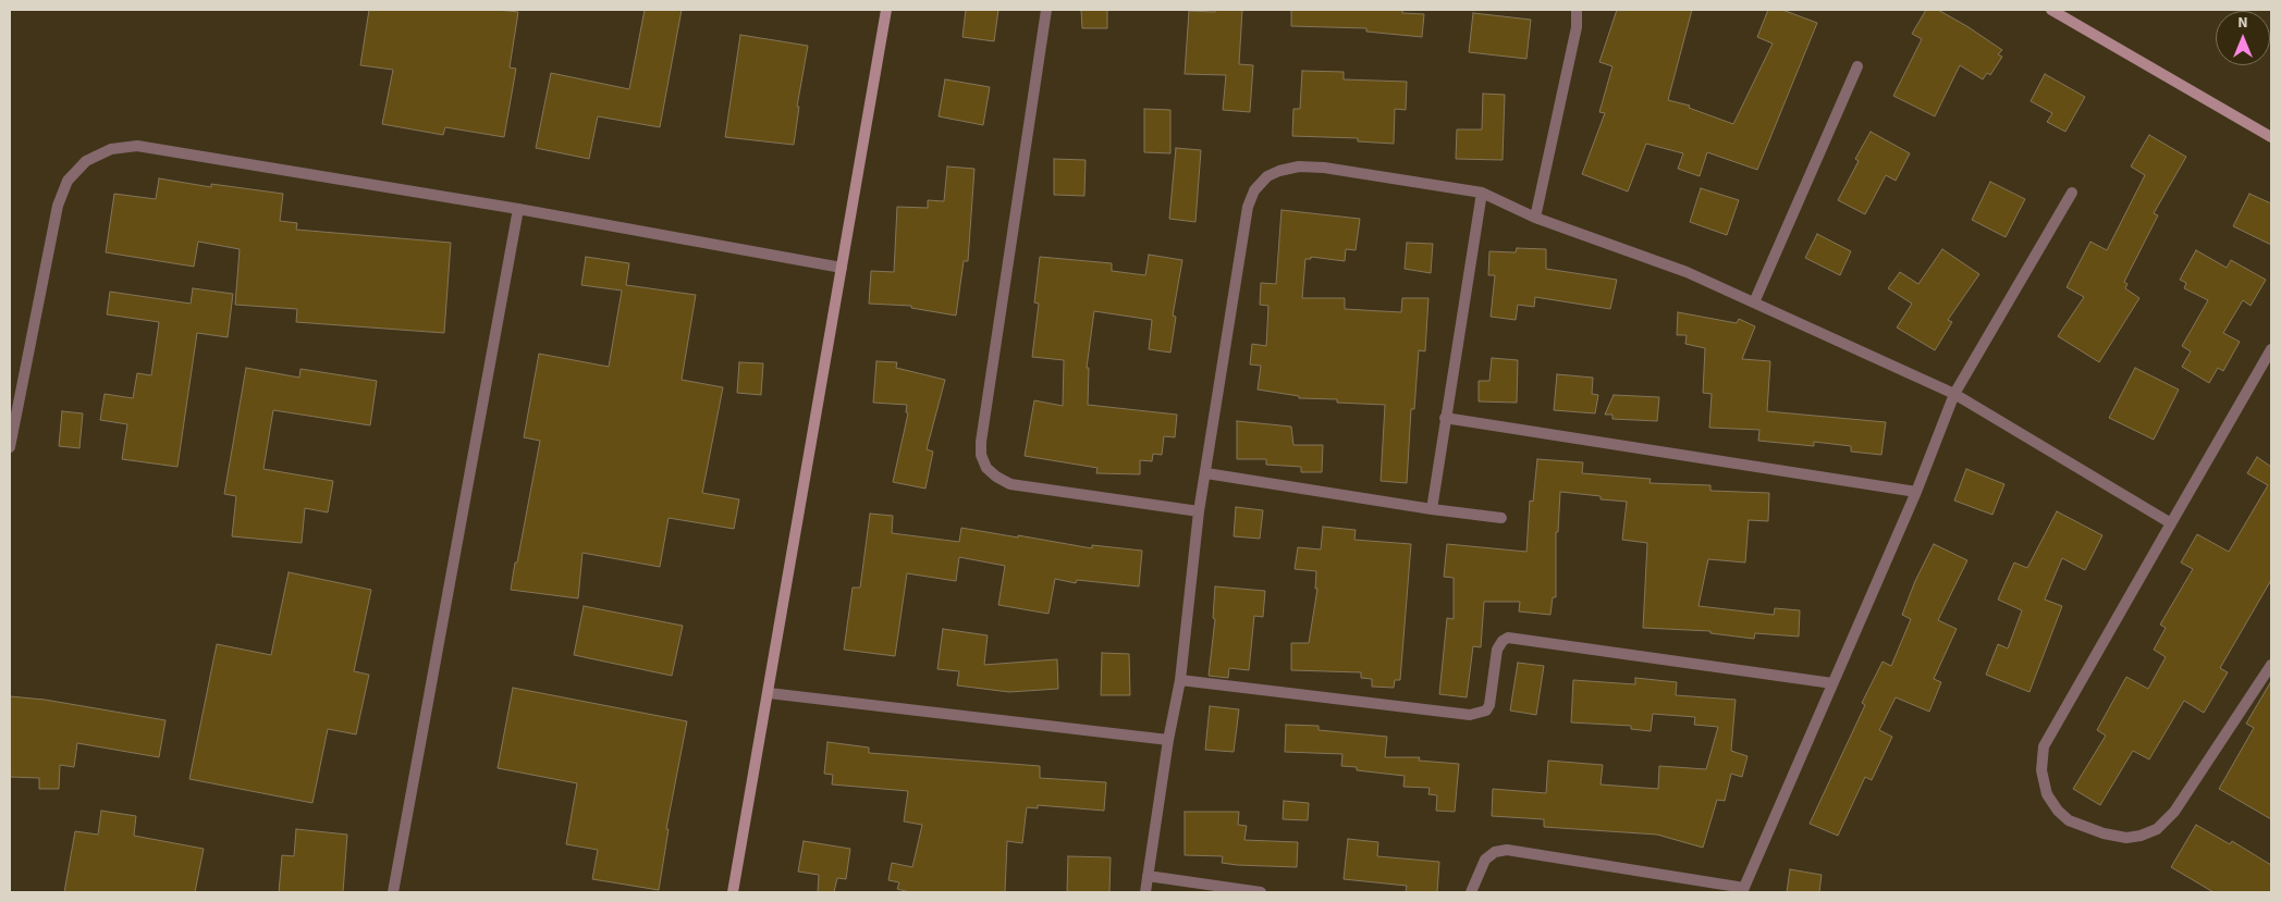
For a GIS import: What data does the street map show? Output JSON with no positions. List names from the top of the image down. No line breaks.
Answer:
{"north":"top"}
